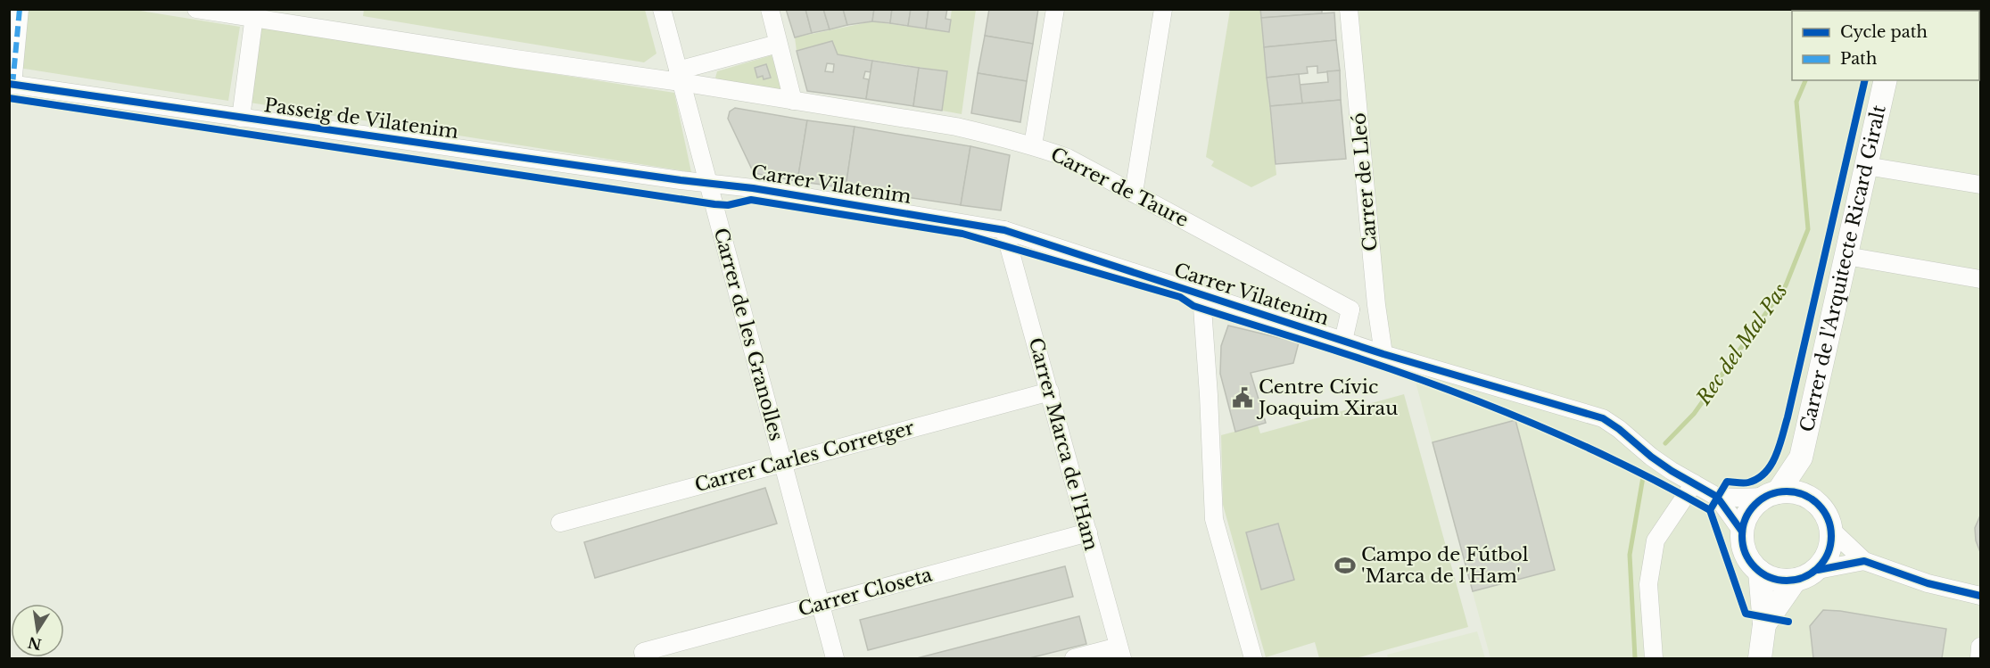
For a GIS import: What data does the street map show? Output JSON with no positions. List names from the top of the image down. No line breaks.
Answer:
{"streets":{"main road":["Carrer de l'Arquitecte Ricard Giralt"],"street":["Passeig de Vilatenim","Carrer de Lleó","Carrer Vilatenim","Carrer de Taure","Carrer de les Granolles","Carrer Marca de l'Ham","Carrer Carles Corretger","Carrer Closeta"]},"crossings":[["Passeig de Vilatenim","Carrer Vilatenim"],["Passeig de Vilatenim","Carrer de les Granolles"],["Carrer de Lleó","Carrer Vilatenim"],["Carrer Vilatenim","Carrer de l'Arquitecte Ricard Giralt"],["Carrer Vilatenim","Carrer de les Granolles"],["Carrer Vilatenim","Carrer Marca de l'Ham"],["Carrer de Taure","Carrer de les Granolles"],["Carrer de les Granolles","Carrer Carles Corretger"],["Carrer de les Granolles","Carrer Closeta"],["Carrer Marca de l'Ham","Carrer Carles Corretger"],["Carrer Marca de l'Ham","Carrer Closeta"]],"water":["Rec del Mal Pas"],"places":{"public building":["Centre Cívic Joaquim Xirau"],"sports":["Campo de Fútbol 'Marca de l'Ham'"]},"legend":["Cycle path","Path"],"north":"bottom"}
